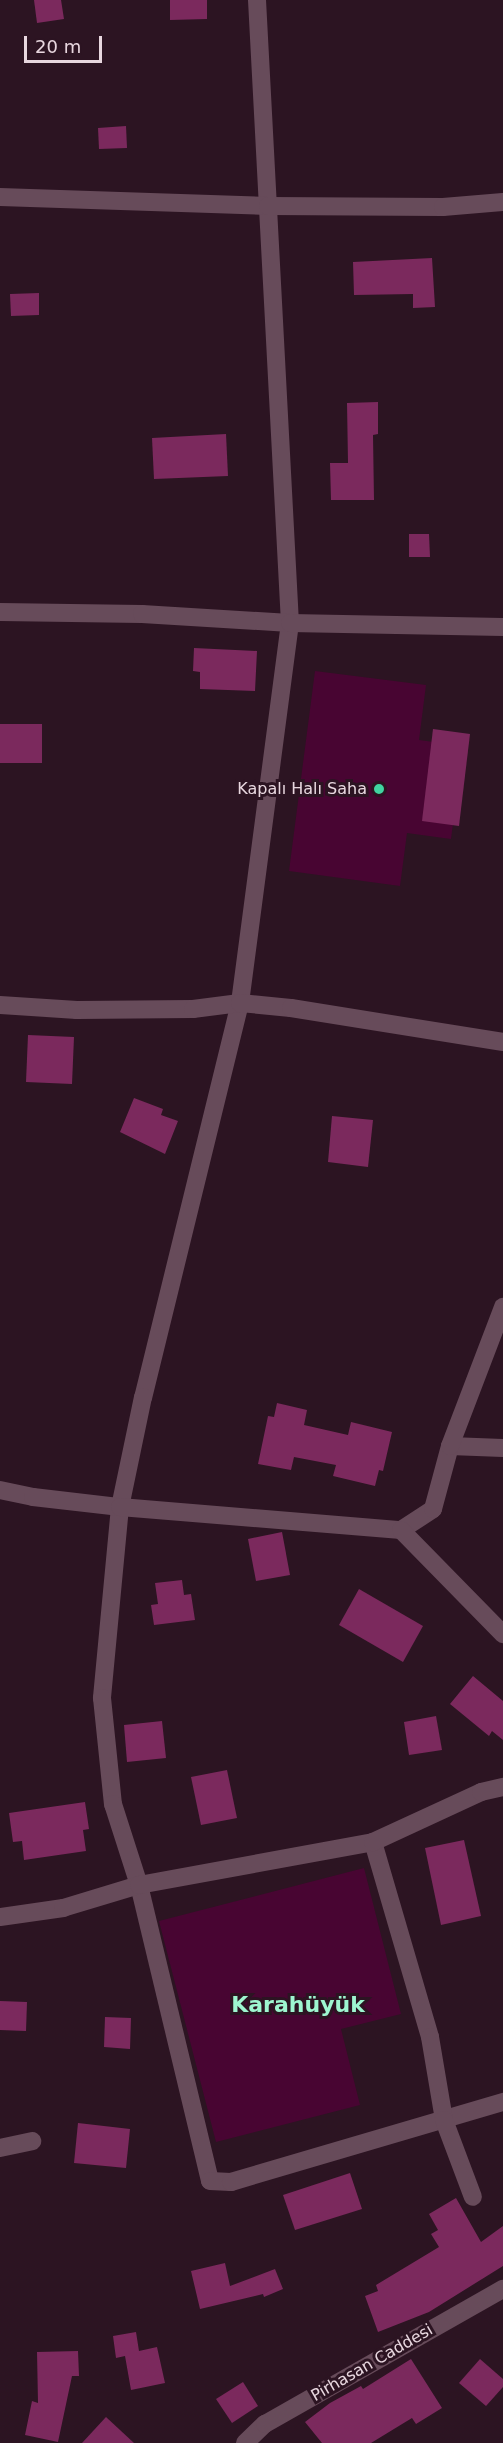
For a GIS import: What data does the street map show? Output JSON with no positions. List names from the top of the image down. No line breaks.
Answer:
{"streets":{"street":["Pirhasan Caddesi"]},"districts":["Karahüyük"],"places":["Kapalı Halı Saha"],"scale_bar":"20 m"}
